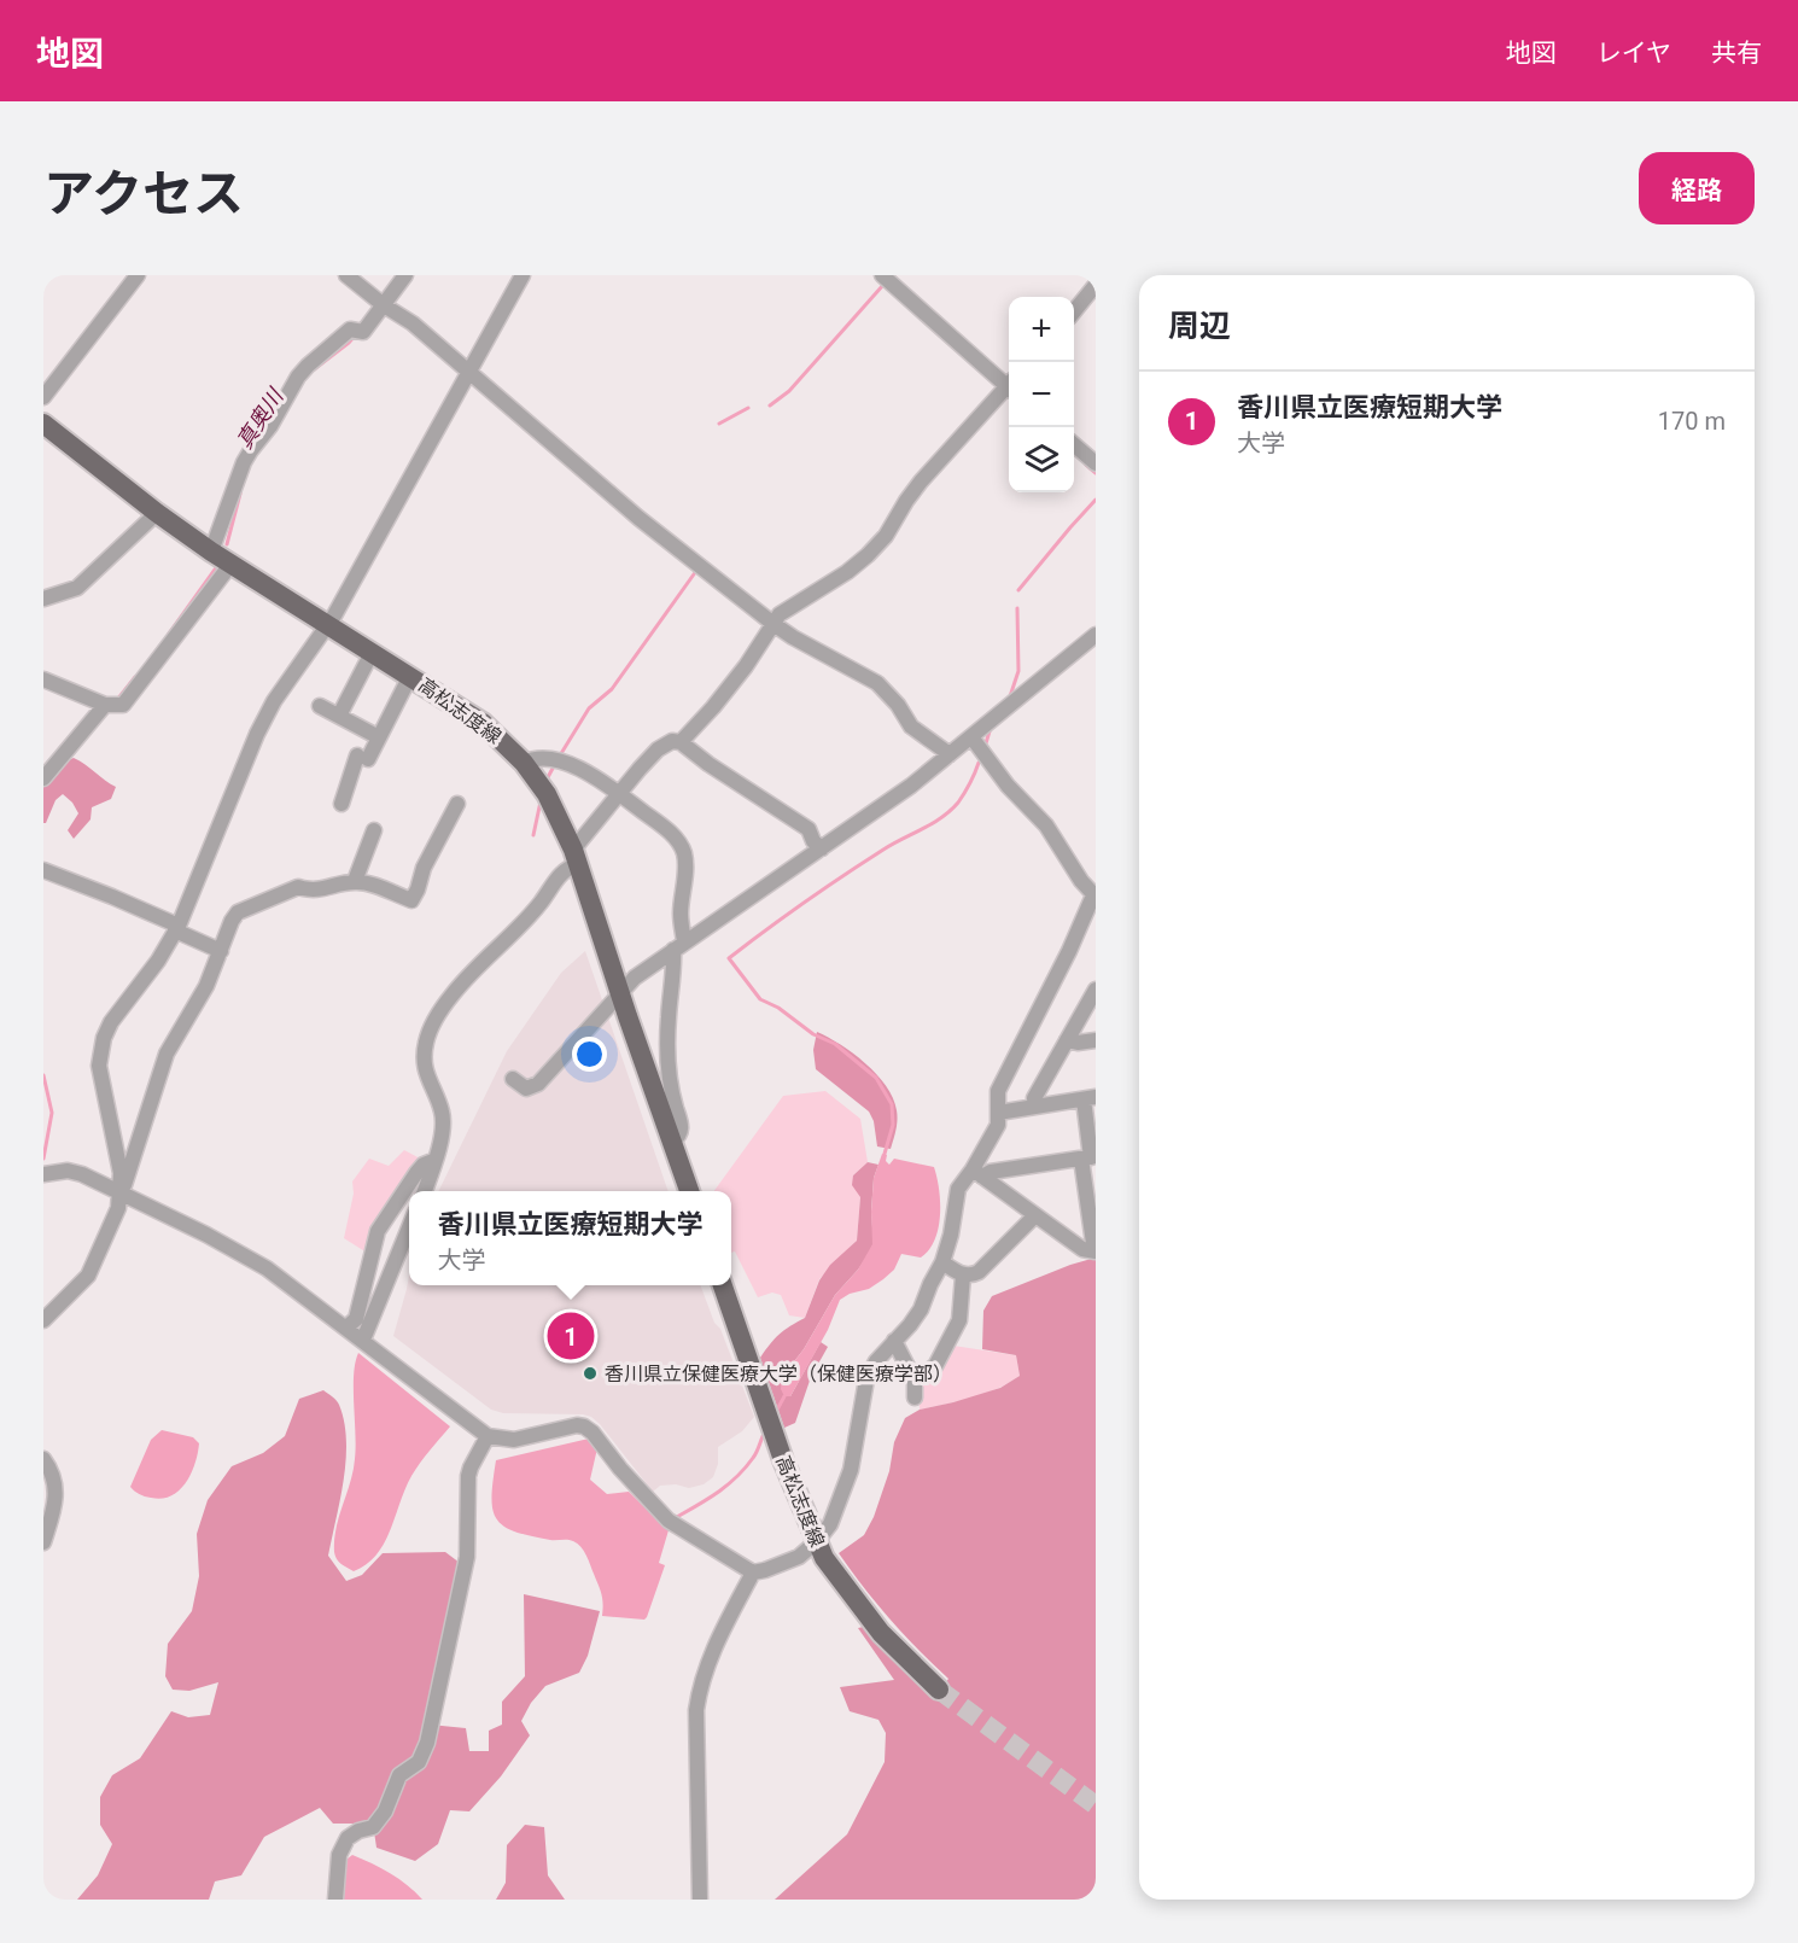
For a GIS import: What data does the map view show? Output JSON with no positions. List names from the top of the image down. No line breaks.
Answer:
{"streets":{"main road":["高松志度線"]},"water":["真奥川"],"places":["香川県立保健医療大学（保健医療学部）"],"page":{"header":"地図","nav":["地図","レイヤ","共有"],"title":"アクセス","buttons":"経路","heading":"周辺","map_buttons":["+","−"],"list":[{"mark":"1","name":"香川県立医療短期大学","note":"大学","value":"170 m"}],"popup":["香川県立医療短期大学","大学"],"pins":"1"}}
